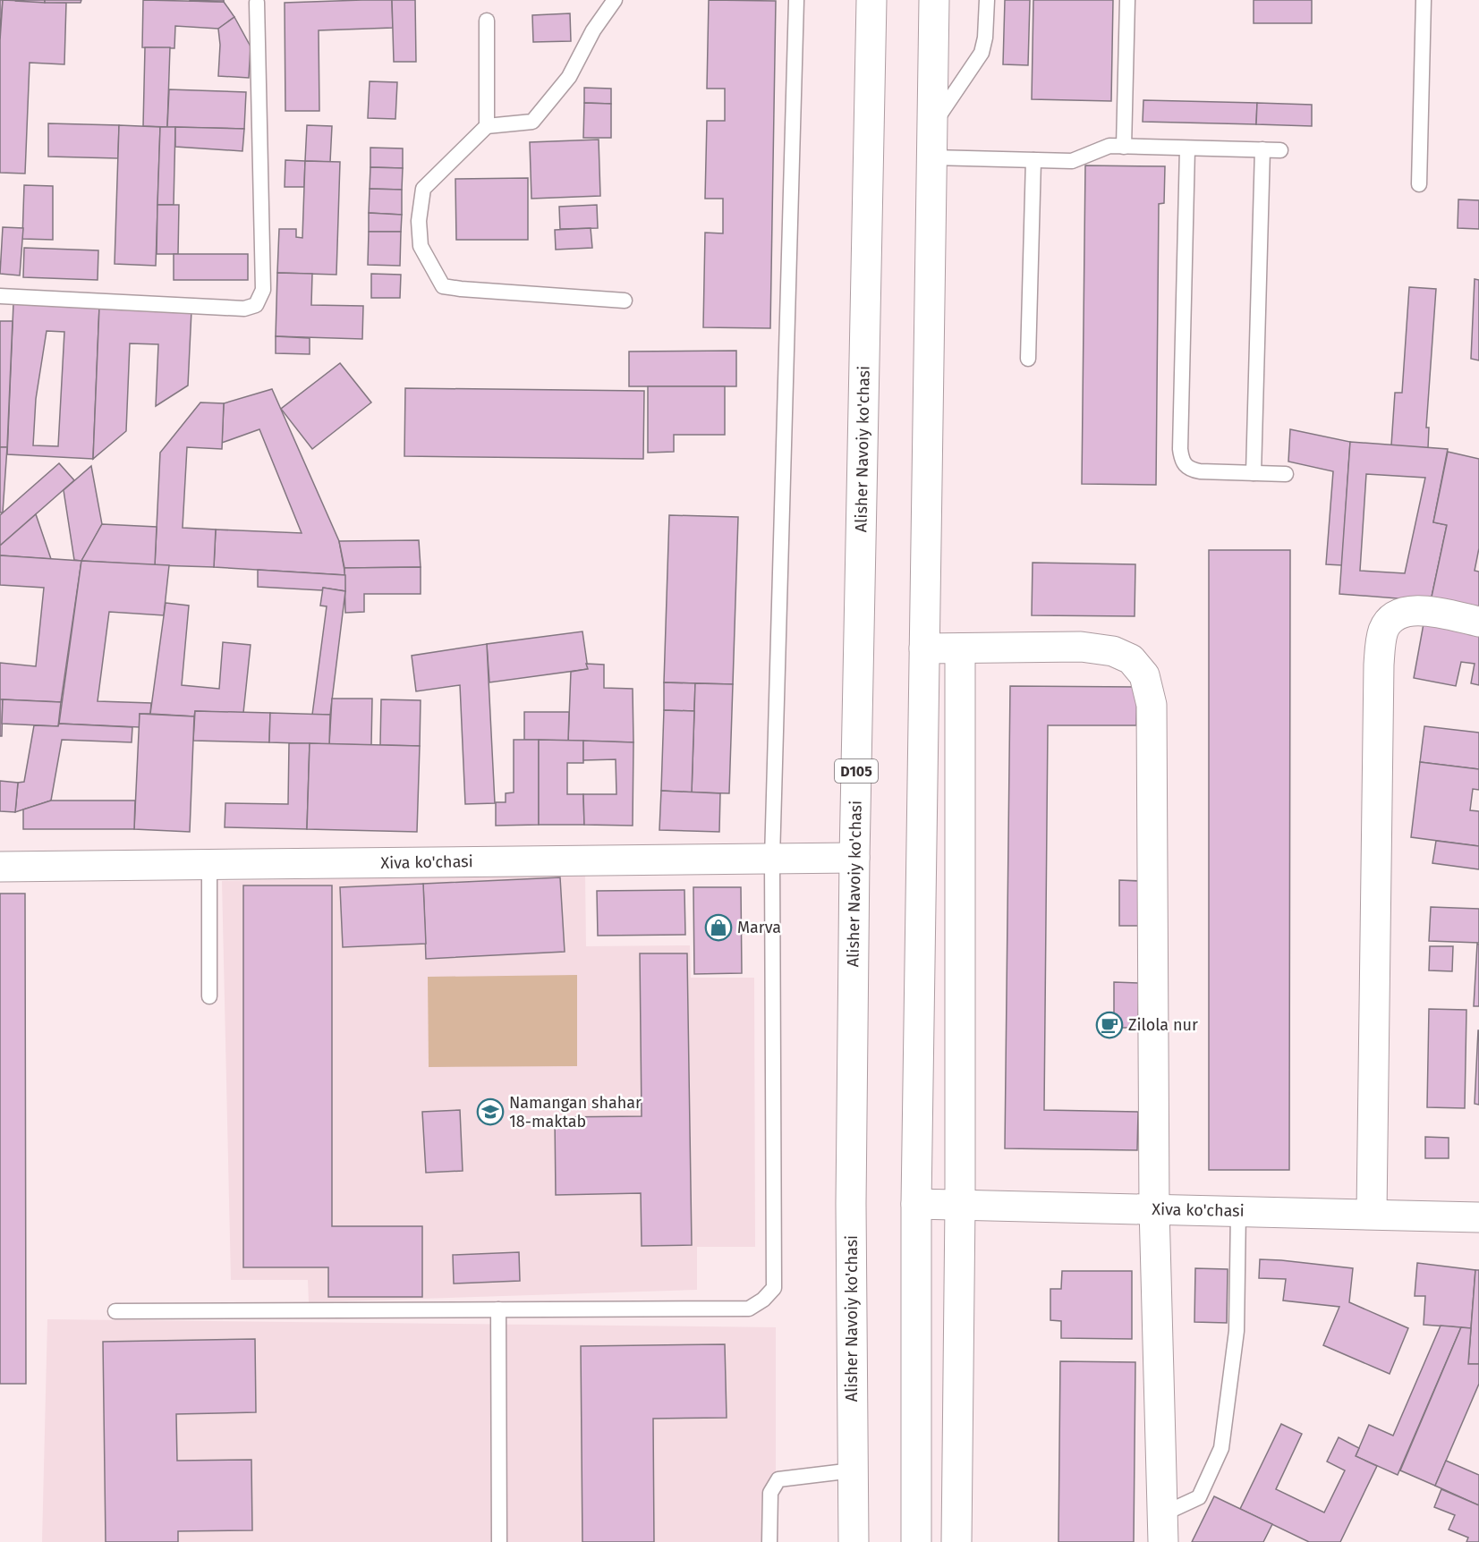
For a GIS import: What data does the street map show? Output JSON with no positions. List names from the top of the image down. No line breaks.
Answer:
{"streets":{"street":["Alisher Navoiy ko'chasi","D105","Xiva ko'chasi"]},"crossings":[["Alisher Navoiy ko'chasi","Xiva ko'chasi"]],"places":{"shop":["Marva"],"cafe":["Zilola nur"],"school or university":["Namangan shahar 18-maktab"]}}
